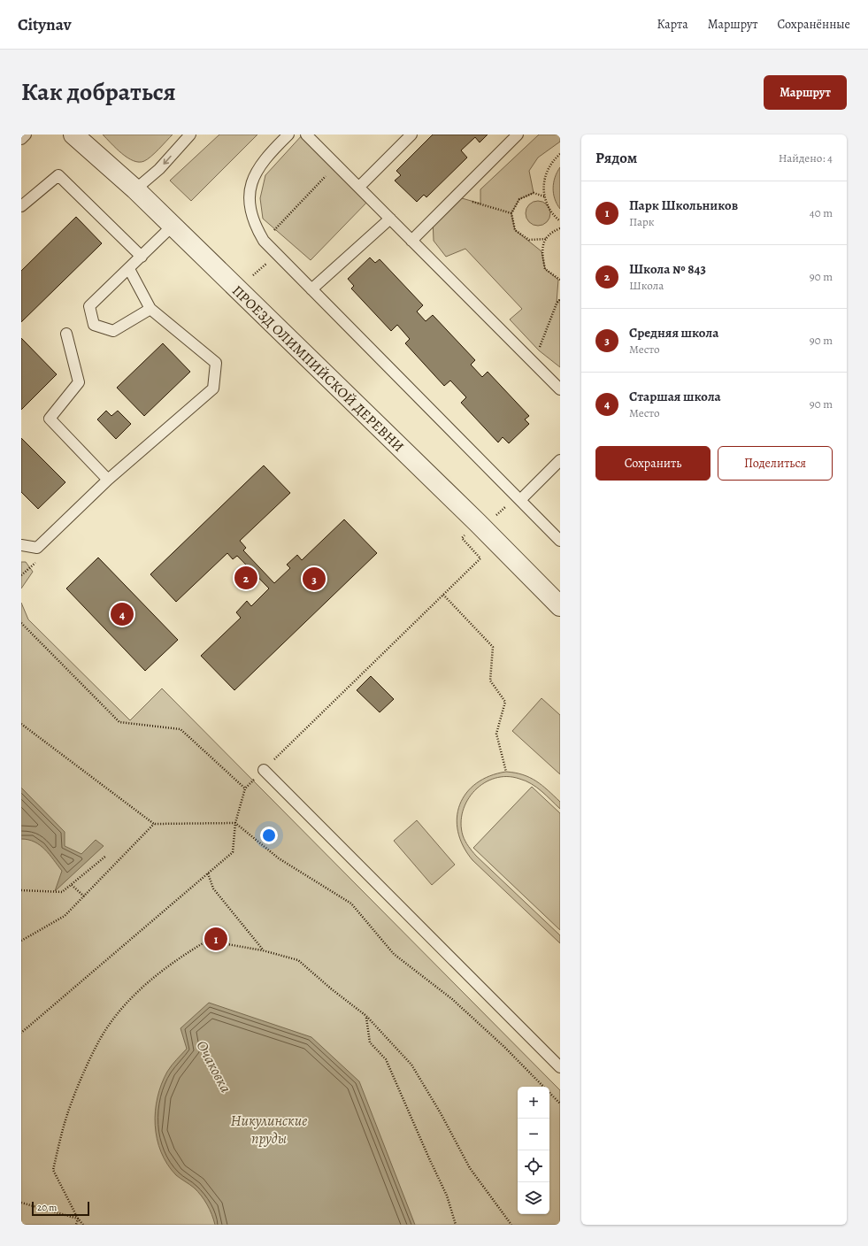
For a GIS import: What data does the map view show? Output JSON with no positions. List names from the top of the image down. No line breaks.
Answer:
{"streets":{"street":["ПРОЕЗД ОЛИМПИЙСКОЙ ДЕРЕВНИ"]},"water":["Очаковка","Никулинские пруды"],"scale_bar":"20 m","page":{"header":"Citynav","nav":["Карта","Маршрут","Сохранённые"],"title":"Как добраться","buttons":["Маршрут",["Сохранить","Поделиться"]],"heading":["Рядом","Найдено: 4"],"list":[{"mark":"1","name":"Парк Школьников","note":"Парк","value":"40 m"},{"mark":"2","name":"Школа № 843","note":"Школа","value":"90 m"},{"mark":"3","name":"Средняя школа","note":"Место","value":"90 m"},{"mark":"4","name":"Старшая школа","note":"Место","value":"90 m"}],"pins":["2","3","4","1"],"map_buttons":["+","−"],"scale":"20 m"}}
